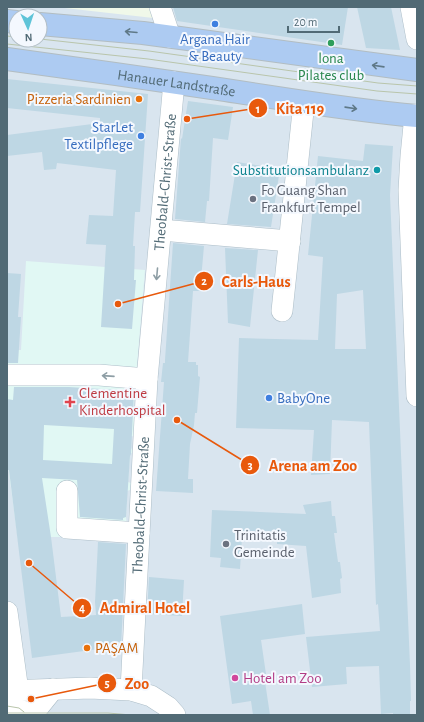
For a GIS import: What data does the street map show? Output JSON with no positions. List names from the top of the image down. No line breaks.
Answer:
{"streets":{"main road":["Hanauer Landstraße"],"street":["Theobald-Christ-Straße"]},"crossings":[["Hanauer Landstraße","Theobald-Christ-Straße"]],"places":{"other":["Argana Hair & Beauty","lona Pilates club","Pizzeria Sardinien","Kita 119","StarLet Textilpflege","Substitutionsambulanz","Fo Guang Shan Frankfurt Tempel","Carls-Haus","BabyOne","Arena am Zoo","Trinitatis Gemeinde","Admiral Hotel","PAŞAM","Hotel am Zoo","Zoo"],"health":["Clementine Kinderhospital"]},"scale_bar":"20 m","north":"bottom"}
